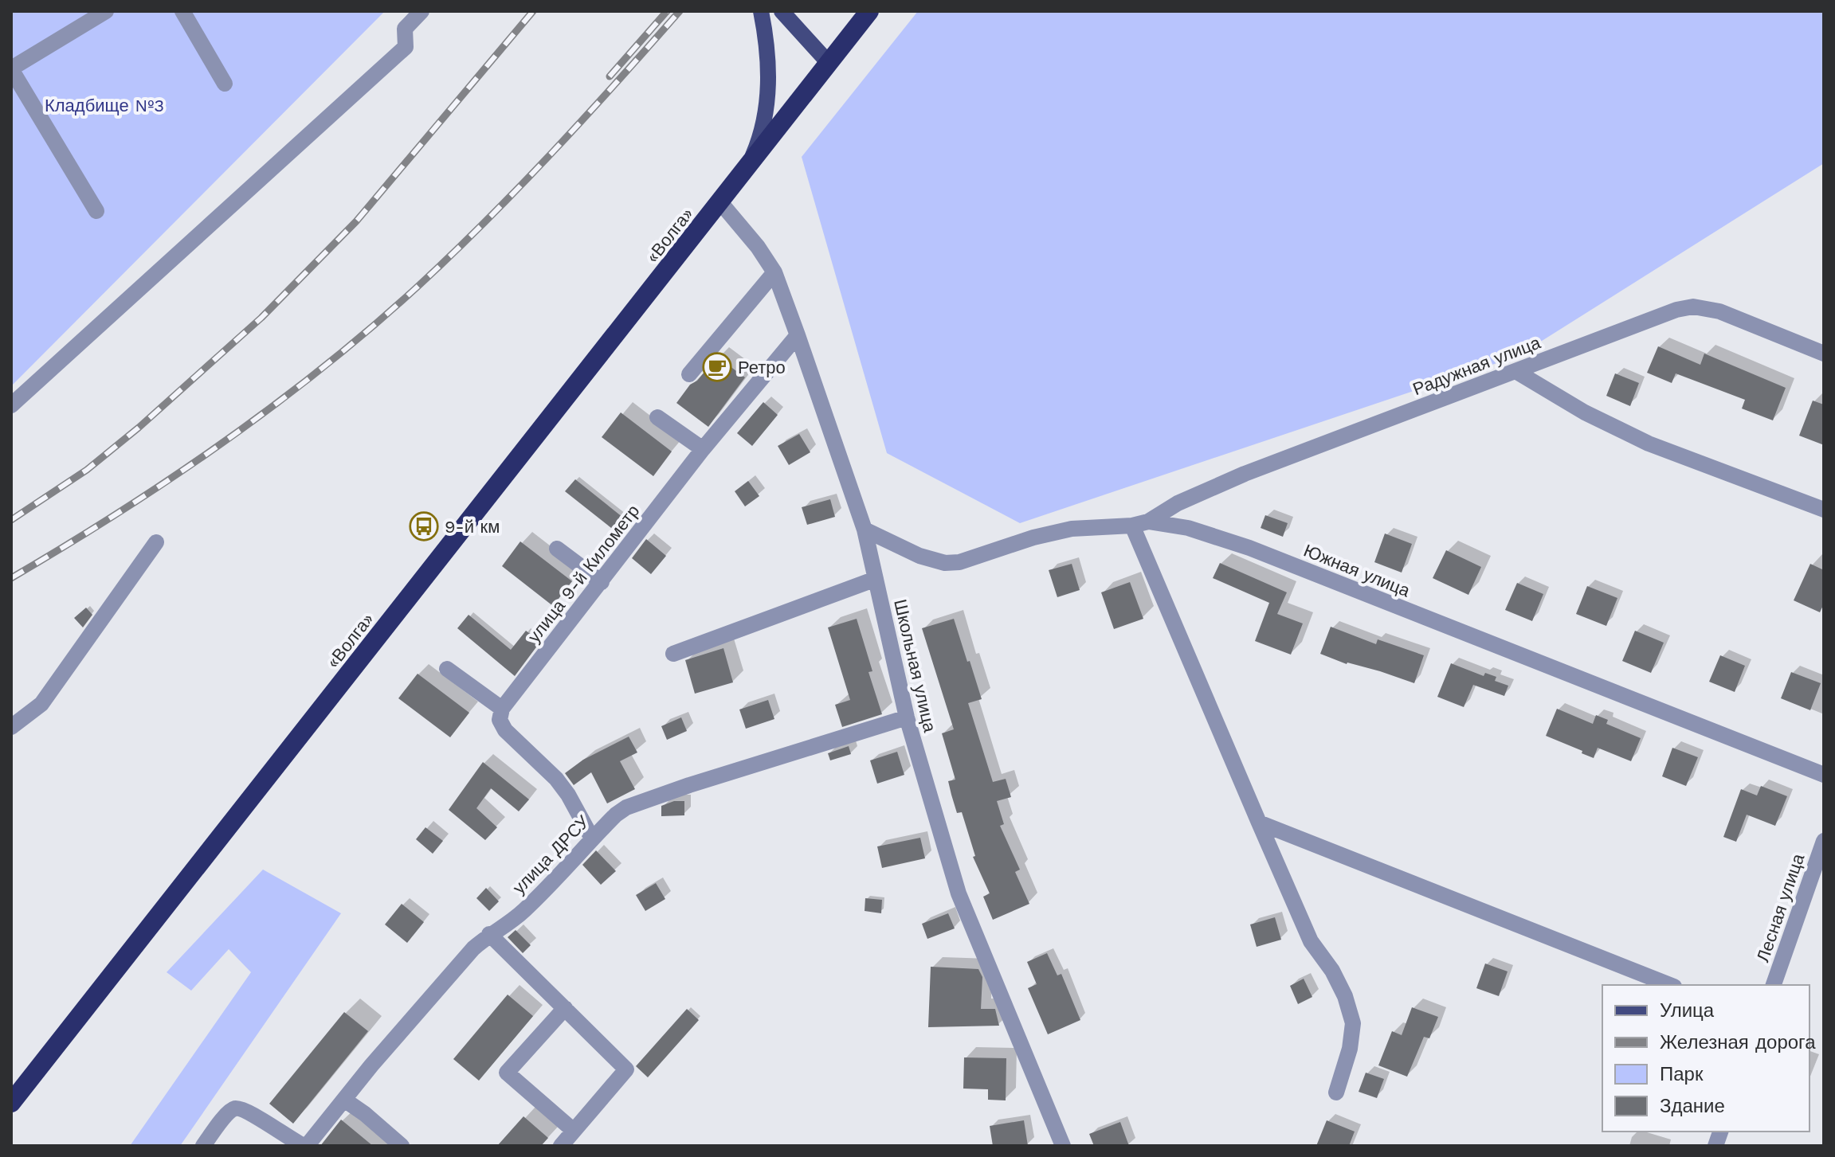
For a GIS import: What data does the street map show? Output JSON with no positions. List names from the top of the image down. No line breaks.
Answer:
{"streets":{"highway":["«Волга»"],"street":["Радужная улица","Южная улица","улица 9-й Километр","Школьная улица","улица ДРСУ","Лесная улица"]},"crossings":[["«Волга»","Школьная улица"],["Радужная улица","Южная улица"],["Южная улица","Школьная улица"],["улица 9-й Километр","Школьная улица"],["Школьная улица","улица ДРСУ"]],"parks":["Кладбище №3"],"places":{"cafe":["Ретро"],"bus stop":["9-й км"]},"legend":["Улица","Железная дорога","Парк","Здание"]}
